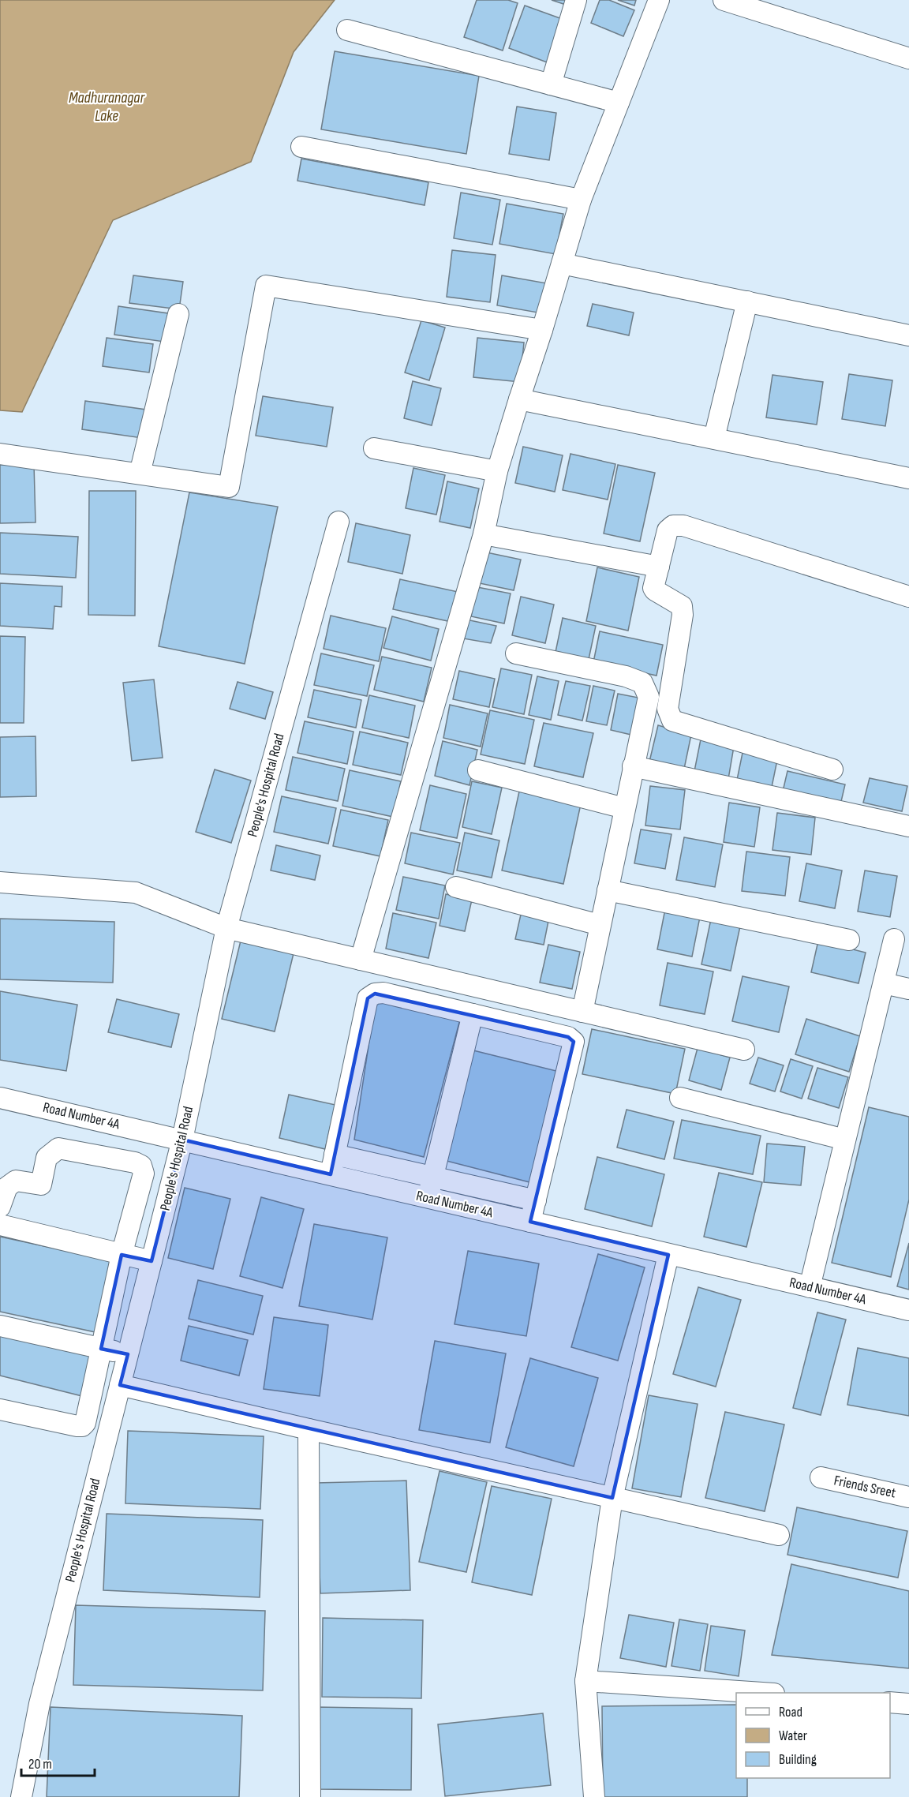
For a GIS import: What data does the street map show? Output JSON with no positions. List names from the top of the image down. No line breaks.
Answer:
{"streets":{"street":["People's Hospital Road","Road Number 4A","Friends Sreet"]},"crossings":[["People's Hospital Road","Road Number 4A"]],"water":["Madhuranagar Lake"],"legend":["Road","Water","Building"],"scale_bar":"20 m"}
